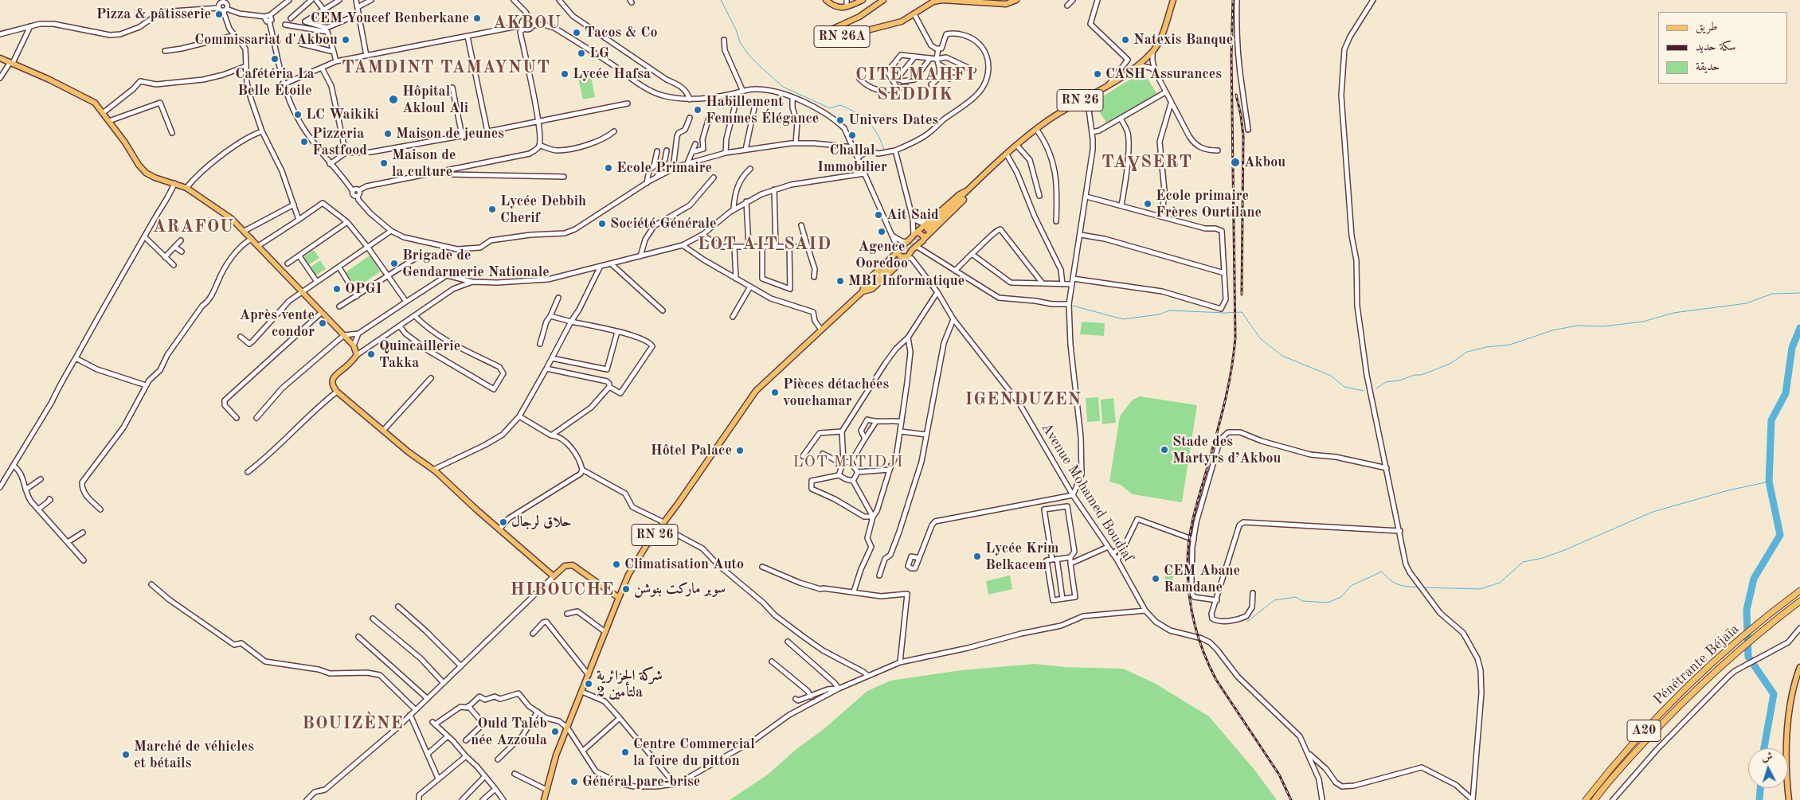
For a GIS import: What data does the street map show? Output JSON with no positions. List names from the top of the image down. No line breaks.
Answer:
{"streets":{"highway":["Pénétrante Béjaïa","A20"],"main road":["RN 26A","RN 26"],"street":["Avenue Mohamed Boudiaf"]},"crossings":[["RN 26","Avenue Mohamed Boudiaf"]],"districts":["AKBOU","TAMDINT TAMAYNUT","CITÉ MAHFI SEDDIK","TAƔSERT","ARAFOU","LOT AIT SAID","IGENDUZEN","LOT MITIDJI","HIBOUCHE","BOUIZÈNE"],"places":["Pizza & pâtisserie","CEM Youcef Benberkane","Tacos & Co","Commissariat d'Akbou","Natexis Banque","LG","Cafétéria La Belle Étoile","Lycée Hafsa","CASH Assurances","Hôpital Akloul Ali","Habillement Femmes Élégance","LC Waikiki","Univers Dates","Maison de jeunes","Challal Immobilier","Pizzeria Fastfood","Akbou","Maison de la culture","Ecole Primaire","Ecole primaire Frères Ourtilane","Lycée Debbih Cherif","Ait Said","Société Générale","Agence Ooredoo","Brigade de Gendarmerie Nationale","MBI Informatique","OPGI","Après vente condor","Quincaillerie Takka","Pièces détachées vouchamar","Stade des Martyrs d’Akbou","Hôtel Palace","حلاق لرجال","Lycée Krim Belkacem","Climatisation Auto","CEM Abane Ramdane","سوبر ماركت بنوشن","شركة الجزائرية لتأمين 2a","Ould Taleb née Azzoula","Centre Commercial la foire du pitton","Marché de véhicles et bétails","Général pare-brise"],"legend":["طريق","سكة حديد","حديقة"],"north":"top"}
